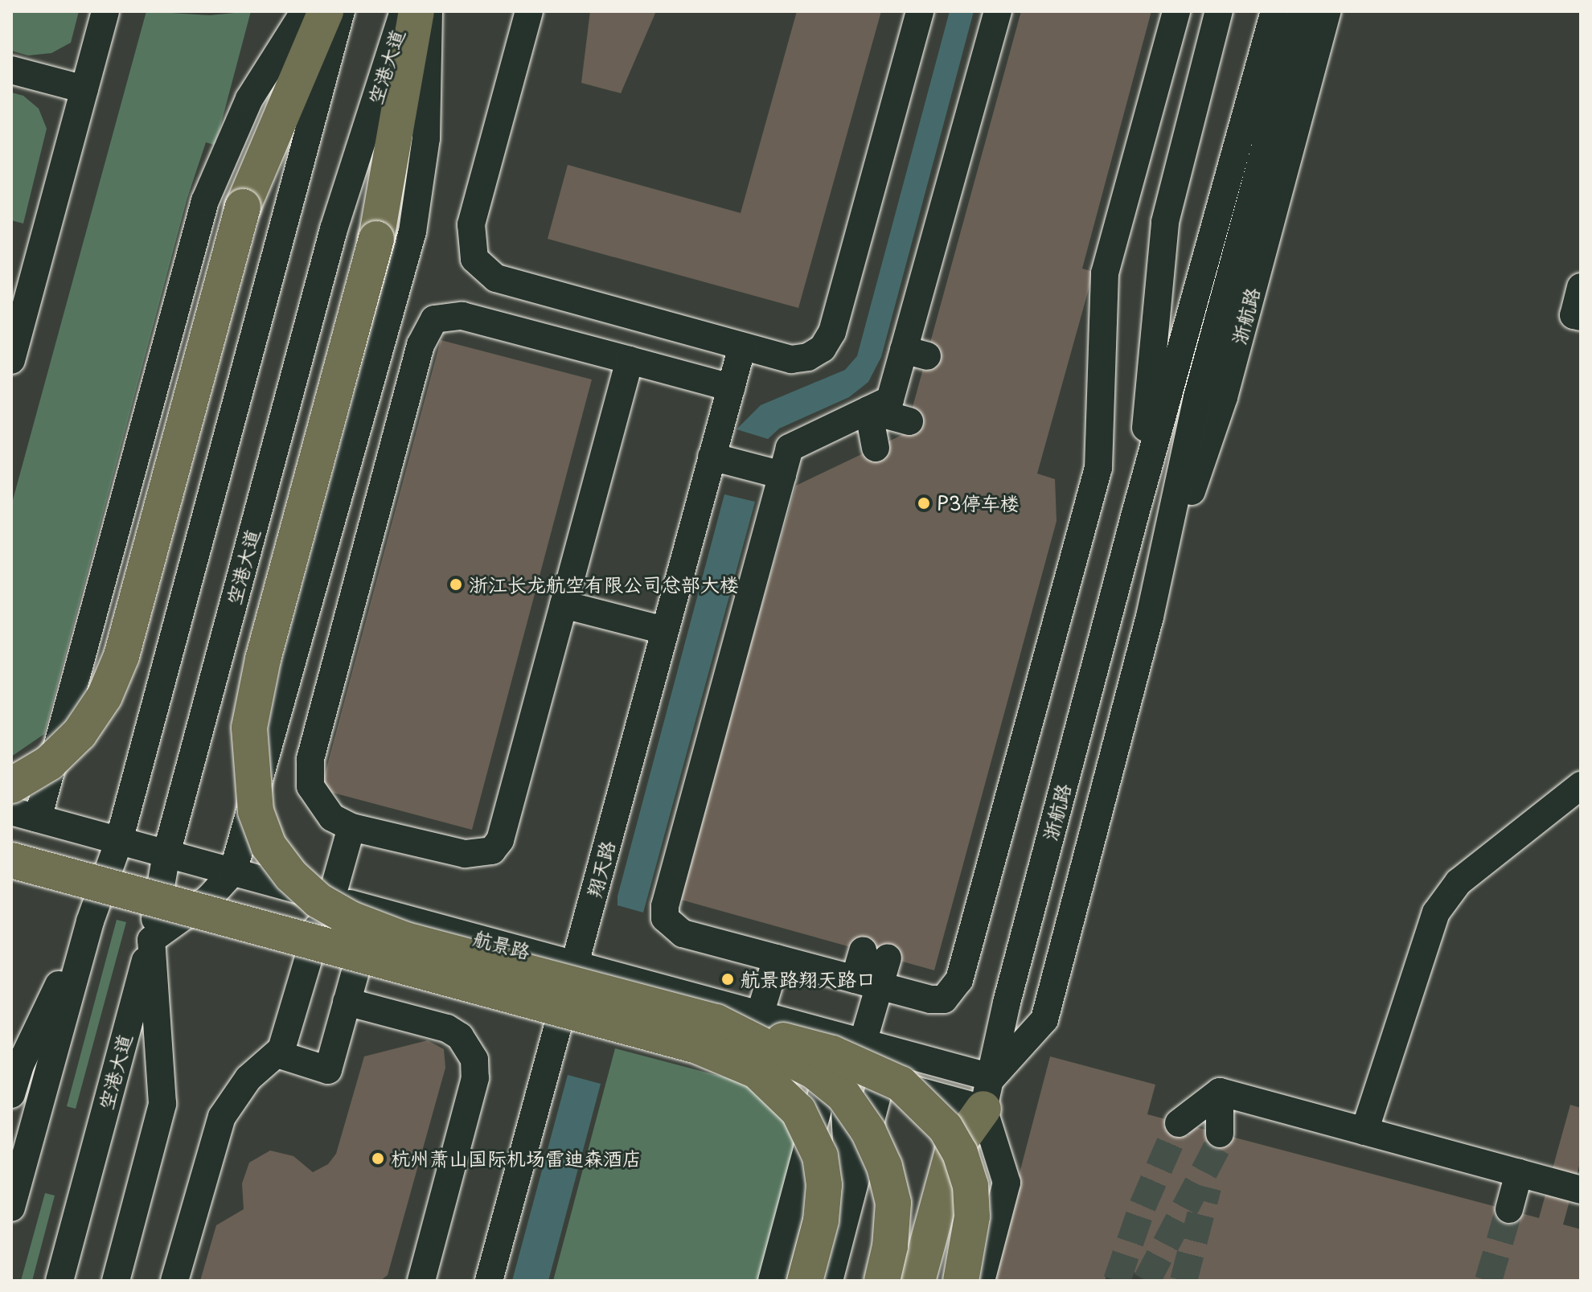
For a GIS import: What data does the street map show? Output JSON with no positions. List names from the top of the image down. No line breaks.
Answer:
{"streets":{"main road":["空港大道"],"street":["浙航路","翔天路","航景路"]},"crossings":[["空港大道","航景路"],["浙航路","航景路"],["翔天路","航景路"]],"places":["P3停车楼","浙江长龙航空有限公司总部大楼","航景路翔天路口","杭州萧山国际机场雷迪森酒店"]}
